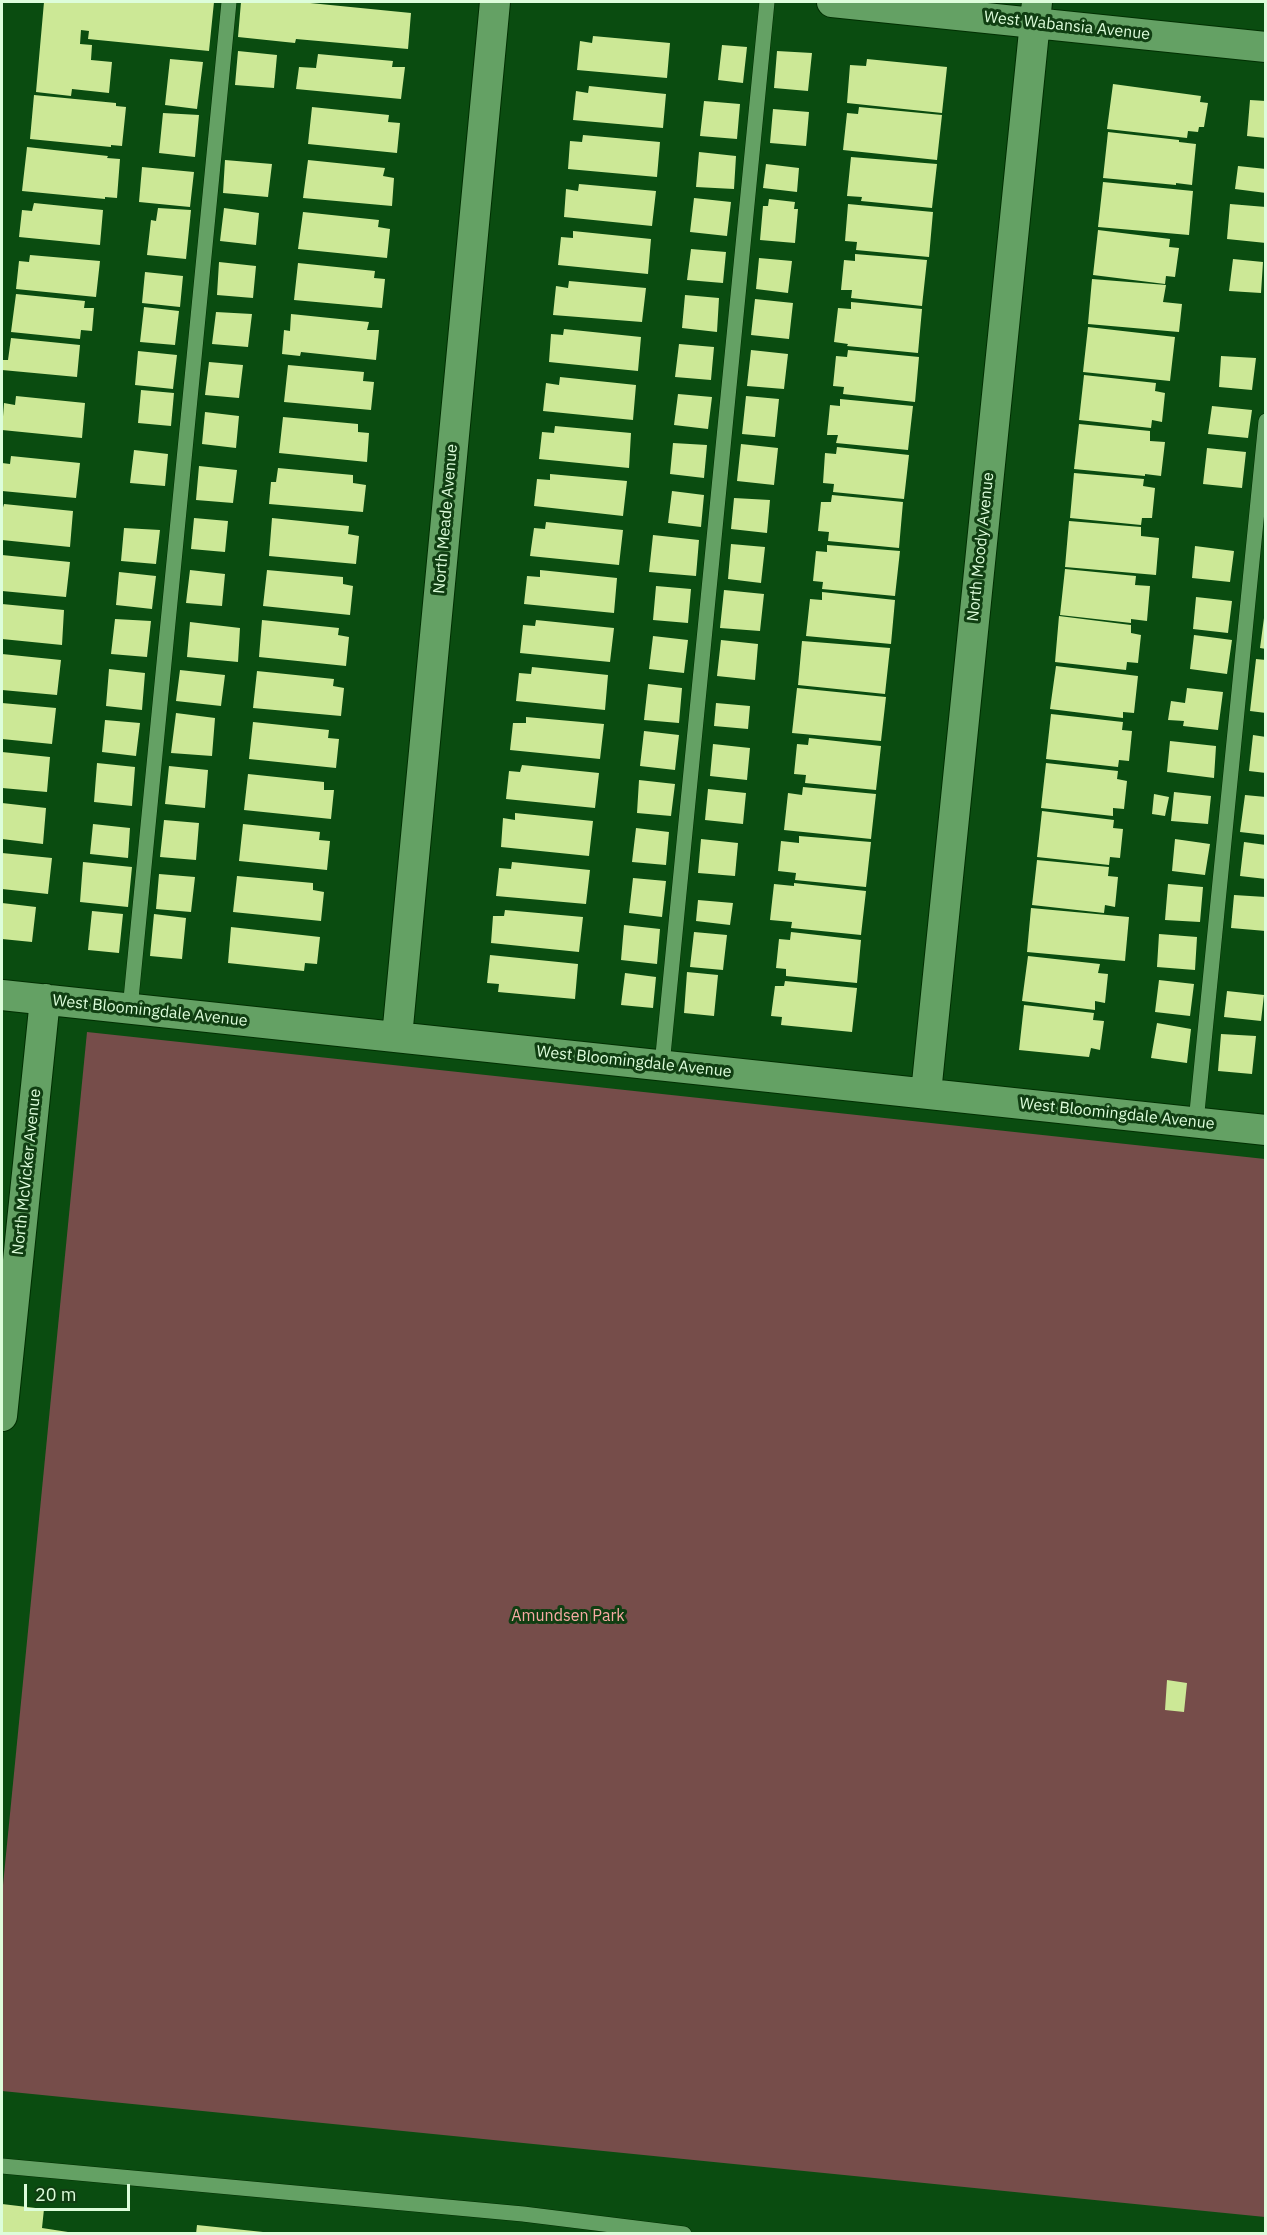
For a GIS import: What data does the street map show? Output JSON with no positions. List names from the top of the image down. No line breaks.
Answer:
{"streets":{"street":["West Wabansia Avenue","North Meade Avenue","North Moody Avenue","West Bloomingdale Avenue","North McVicker Avenue"]},"crossings":[["West Wabansia Avenue","North Moody Avenue"],["North Meade Avenue","West Bloomingdale Avenue"],["North Moody Avenue","West Bloomingdale Avenue"],["West Bloomingdale Avenue","North McVicker Avenue"]],"parks":["Amundsen Park"],"scale_bar":"20 m"}
